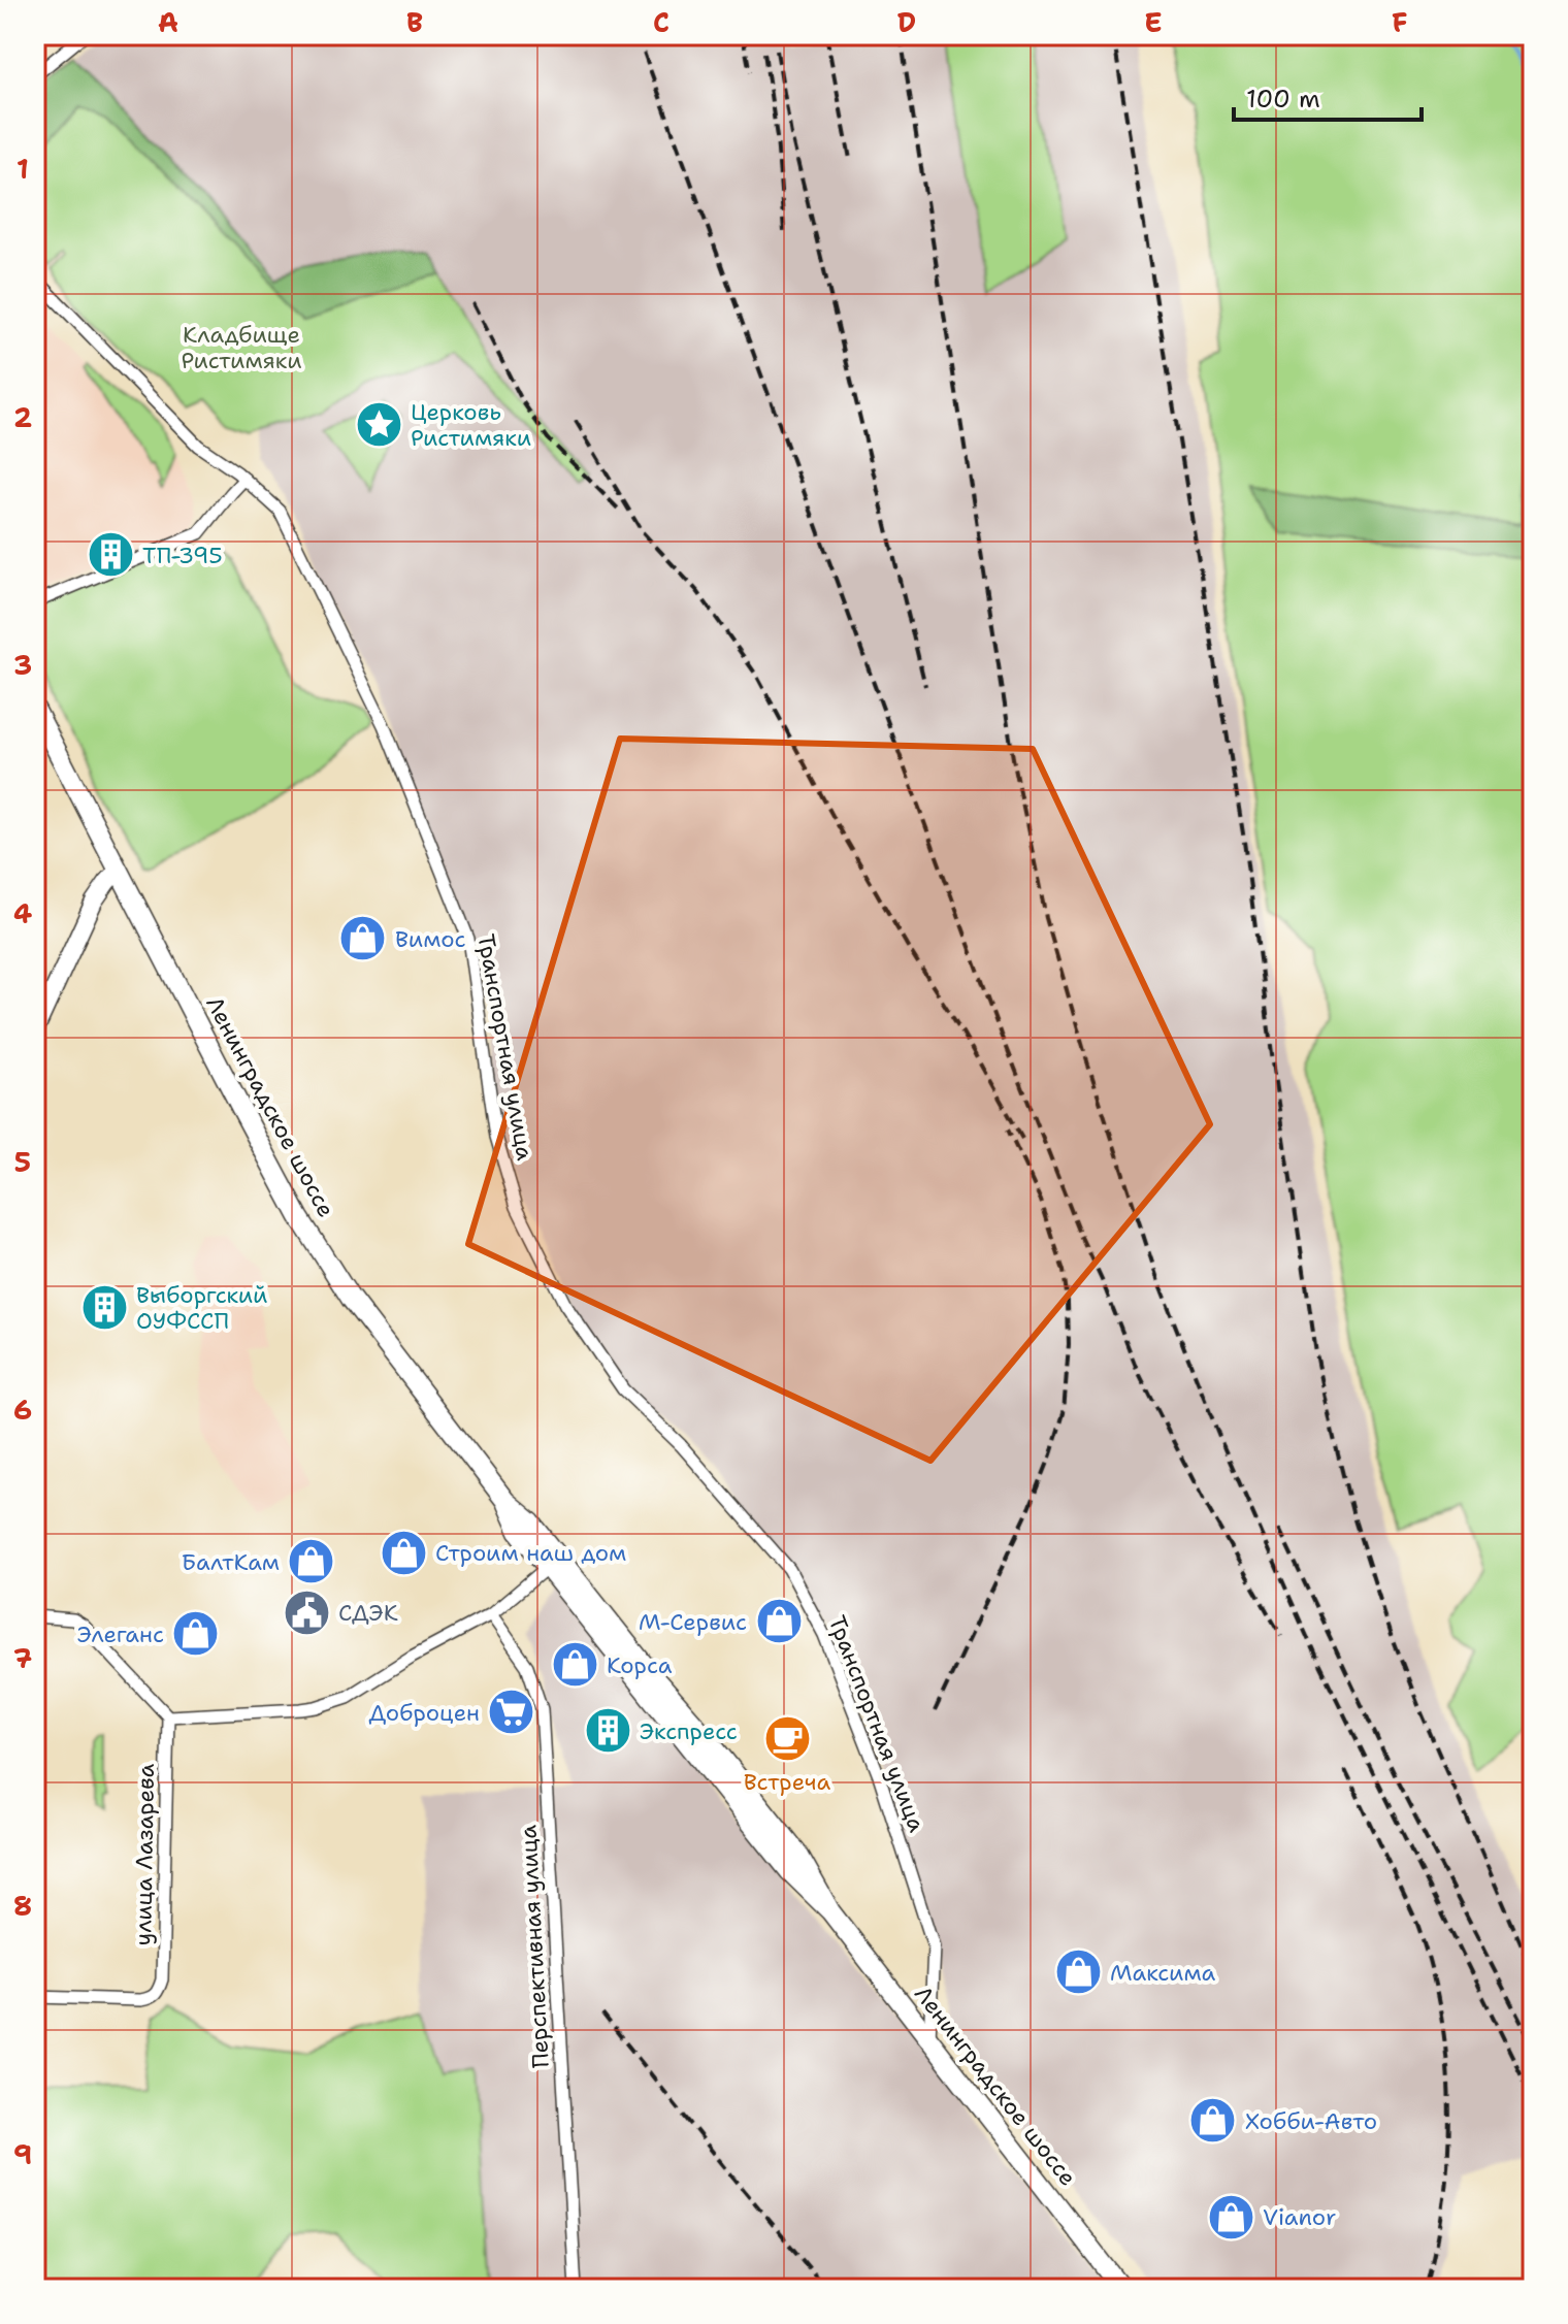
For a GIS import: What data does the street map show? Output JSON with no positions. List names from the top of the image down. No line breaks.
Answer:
{"streets":{"main road":["Ленинградское шоссе"],"street":["Транспортная улица","улица Лазарева","Перспективная улица"]},"crossings":[["Транспортная улица","Ленинградское шоссе"]],"parks":["Кладбище Ристимяки"],"places":{"place":["Церковь Ристимяки"],"building":["ТП-395","Выборгский ОУФССП","Экспресс"],"shop":["Вимос","Строим наш дом","БалтКам","М-Сервис","Элеганс","Корса","Максима","Хобби-Авто","Vianor"],"public building":["СДЭК"],"supermarket":["Доброцен"],"cafe":["Встреча"]},"scale_bar":"100 m","grid":{"columns":["A","B","C","D","E","F"],"rows":["1","2","3","4","5","6","7","8","9"]}}
